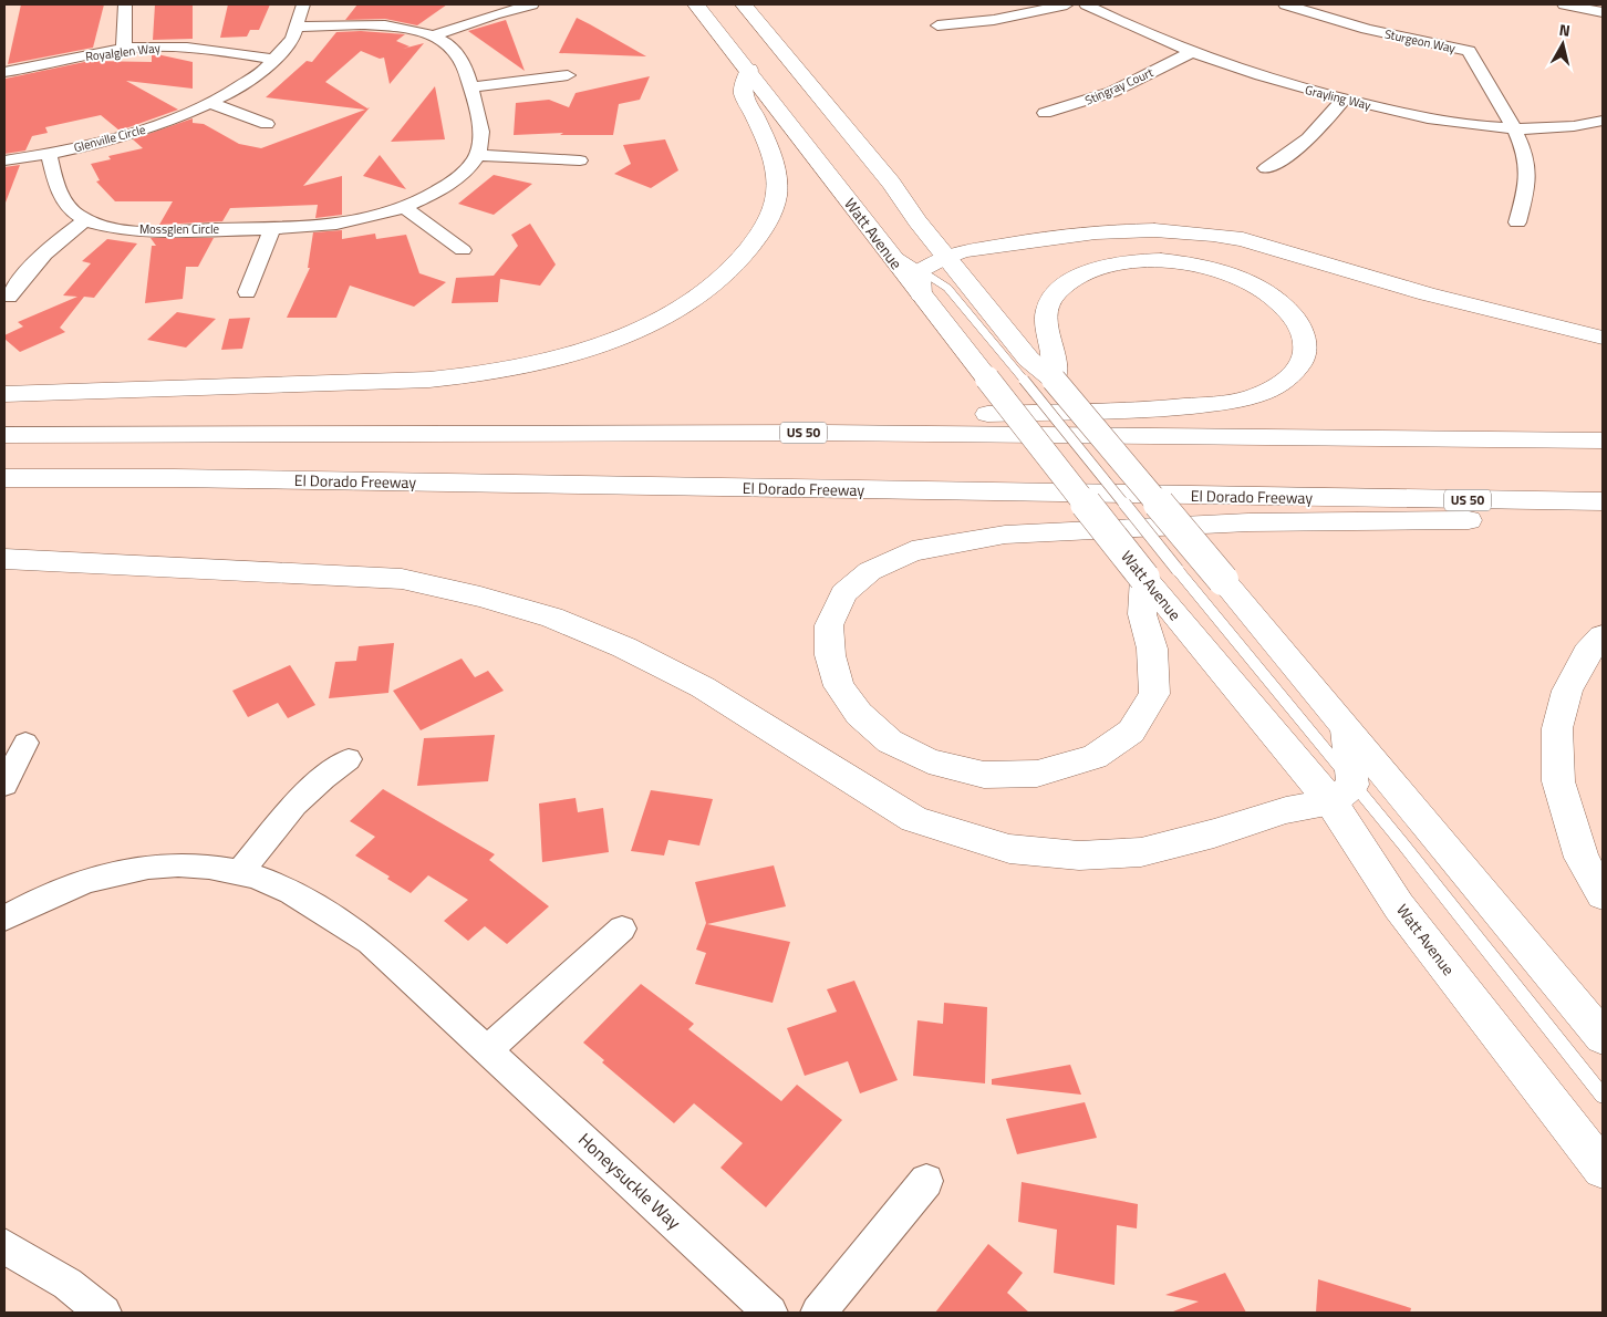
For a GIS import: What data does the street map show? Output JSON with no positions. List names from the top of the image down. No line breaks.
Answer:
{"streets":{"main road":["Watt Avenue","US 50","El Dorado Freeway"],"street":["Sturgeon Way","Royalglen Way","Stingray Court","Grayling Way","Glenville Circle","Mossglen Circle","Honeysuckle Way"]},"crossings":[["Sturgeon Way","Grayling Way"],["Royalglen Way","Glenville Circle"],["Stingray Court","Grayling Way"],["Glenville Circle","Mossglen Circle"]],"north":"top"}
